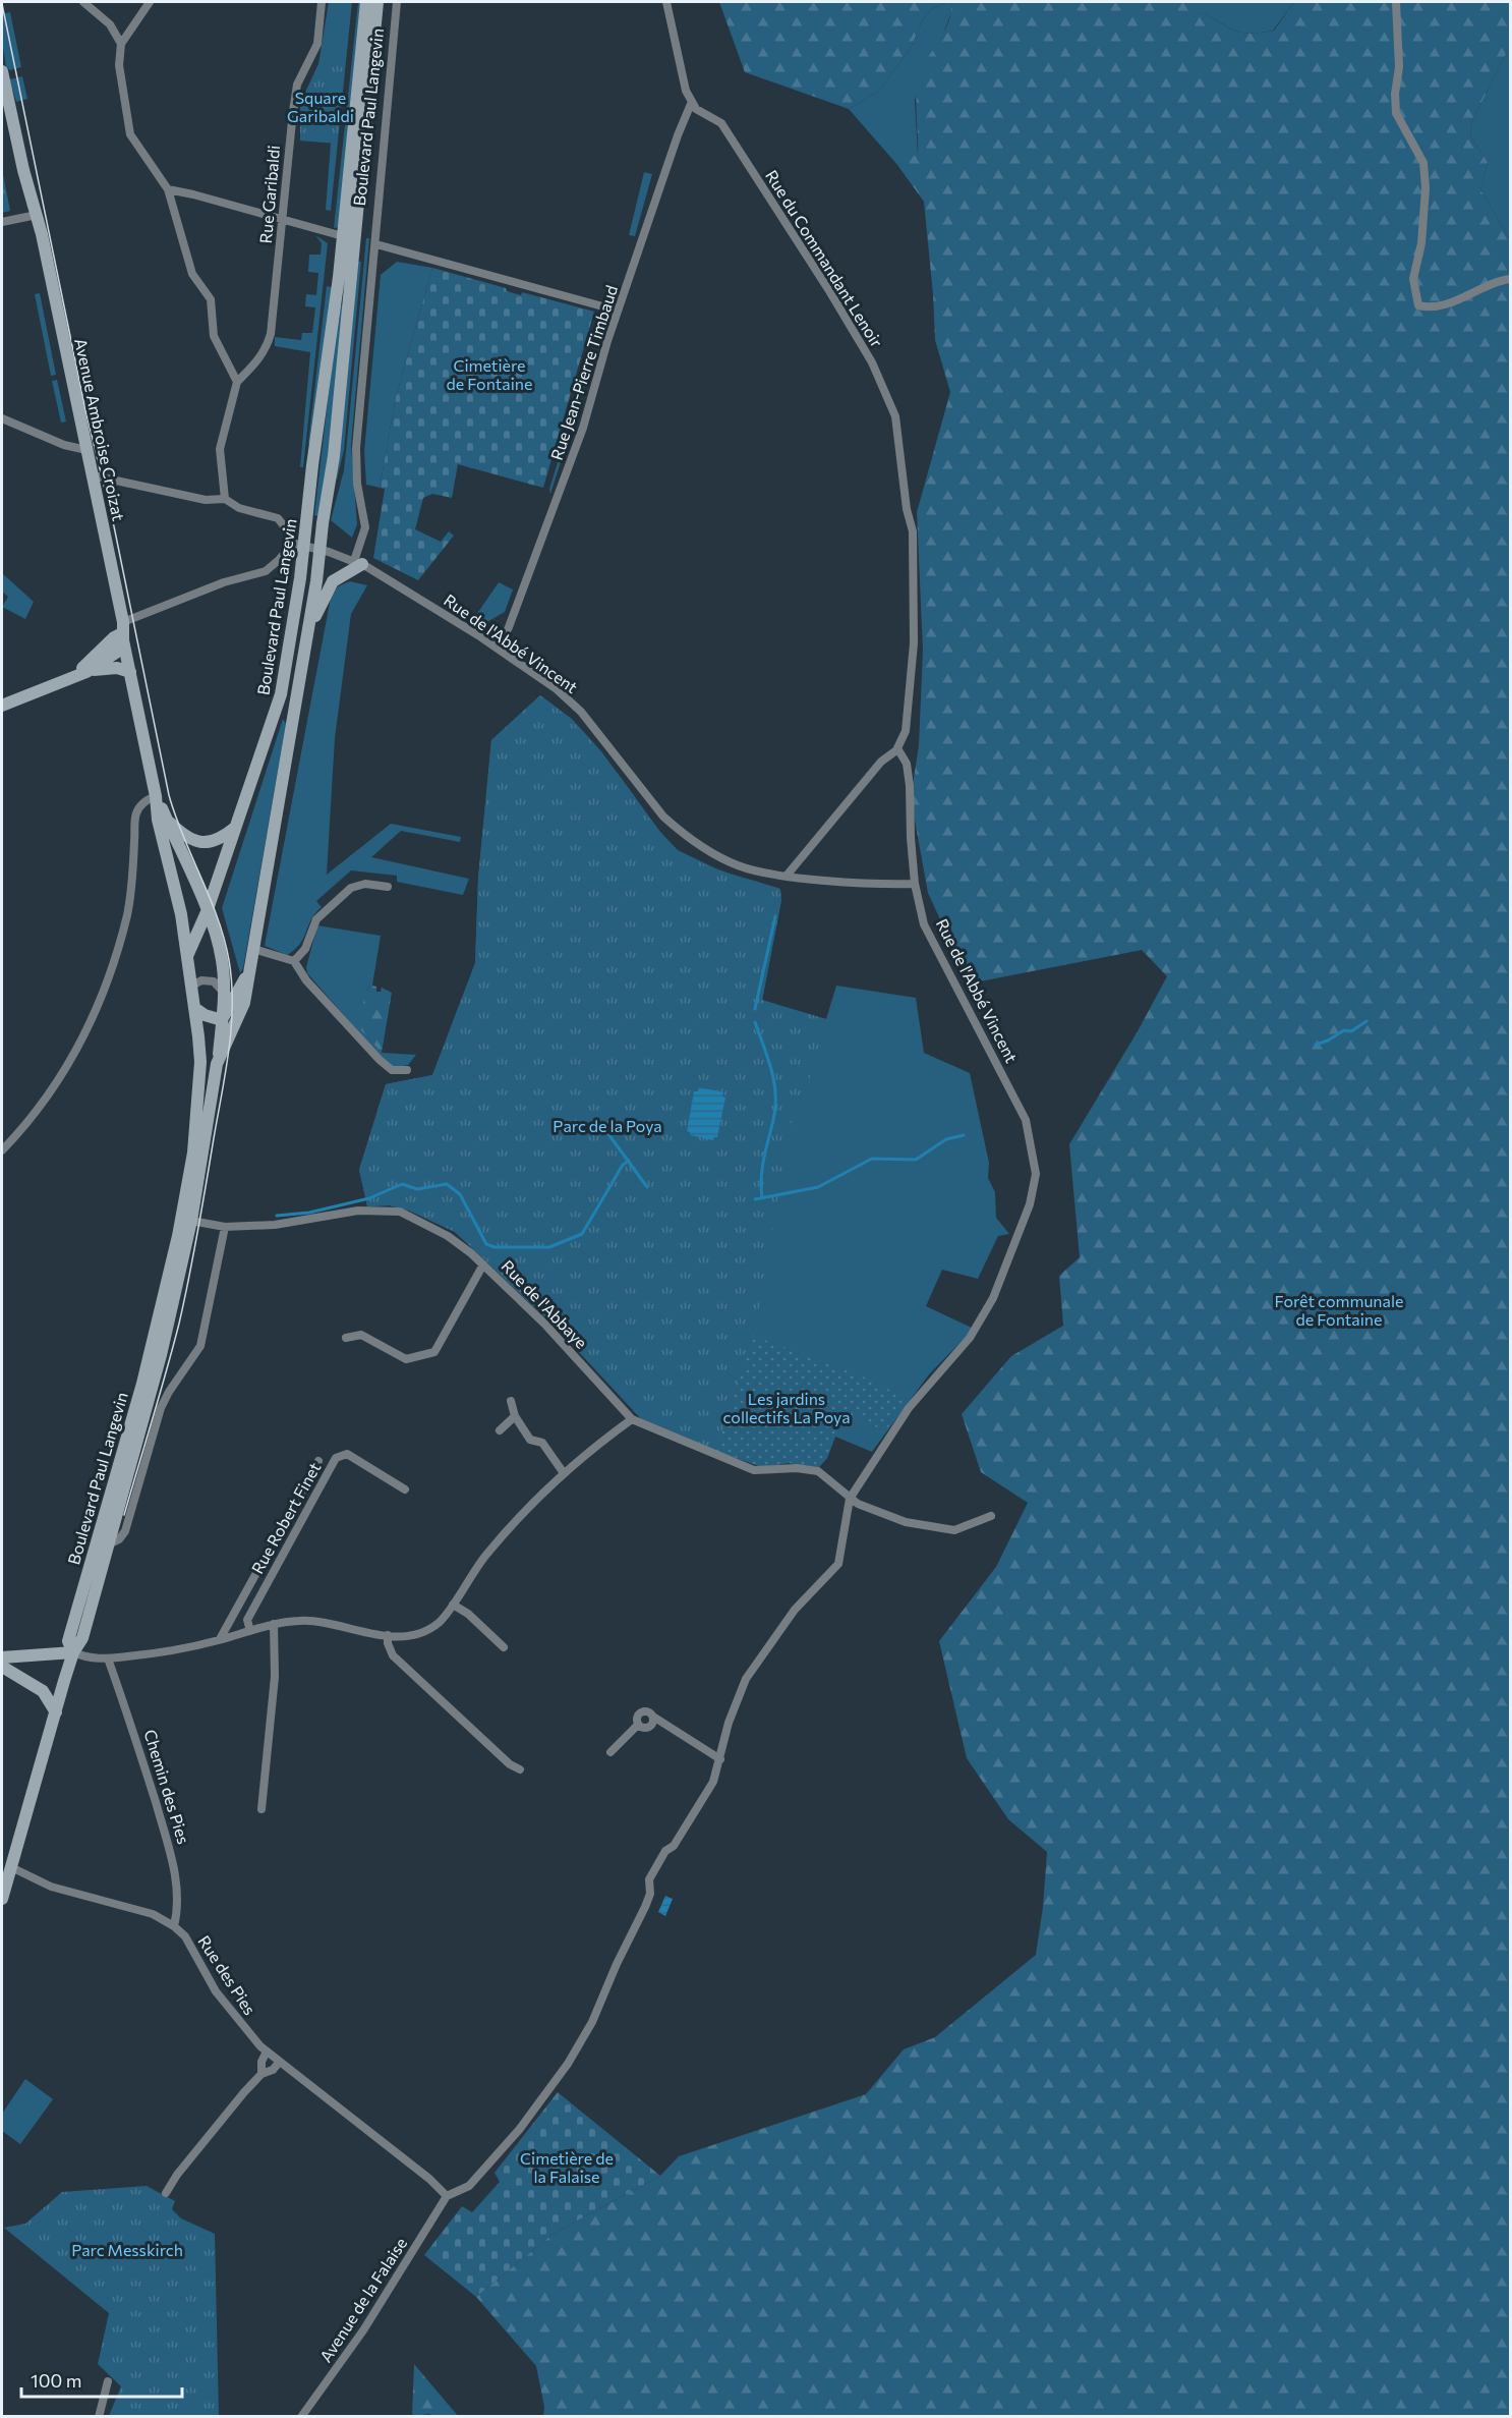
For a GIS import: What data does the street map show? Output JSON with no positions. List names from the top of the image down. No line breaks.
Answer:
{"streets":{"main road":["Boulevard Paul Langevin","Avenue Ambroise Croizat"],"street":["Rue Garibaldi","Rue du Commandant Lenoir","Rue Jean-Pierre Timbaud","Rue de l'Abbé Vincent","Rue de l'Abbaye","Rue Robert Finet","Chemin des Pies","Rue des Pies","Avenue de la Falaise"]},"crossings":[["Boulevard Paul Langevin","Avenue Ambroise Croizat"],["Boulevard Paul Langevin","Rue de l'Abbé Vincent"],["Boulevard Paul Langevin","Rue de l'Abbaye"],["Rue du Commandant Lenoir","Rue Jean-Pierre Timbaud"],["Rue Jean-Pierre Timbaud","Rue de l'Abbé Vincent"],["Rue de l'Abbé Vincent","Rue de l'Abbaye"],["Chemin des Pies","Rue des Pies"],["Rue des Pies","Avenue de la Falaise"]],"parks":["Square Garibaldi","Cimetière de Fontaine","Parc de la Poya","Forêt communale de Fontaine","Les jardins collectifs La Poya","Cimetière de la Falaise","Parc Messkirch"],"scale_bar":"100 m"}
